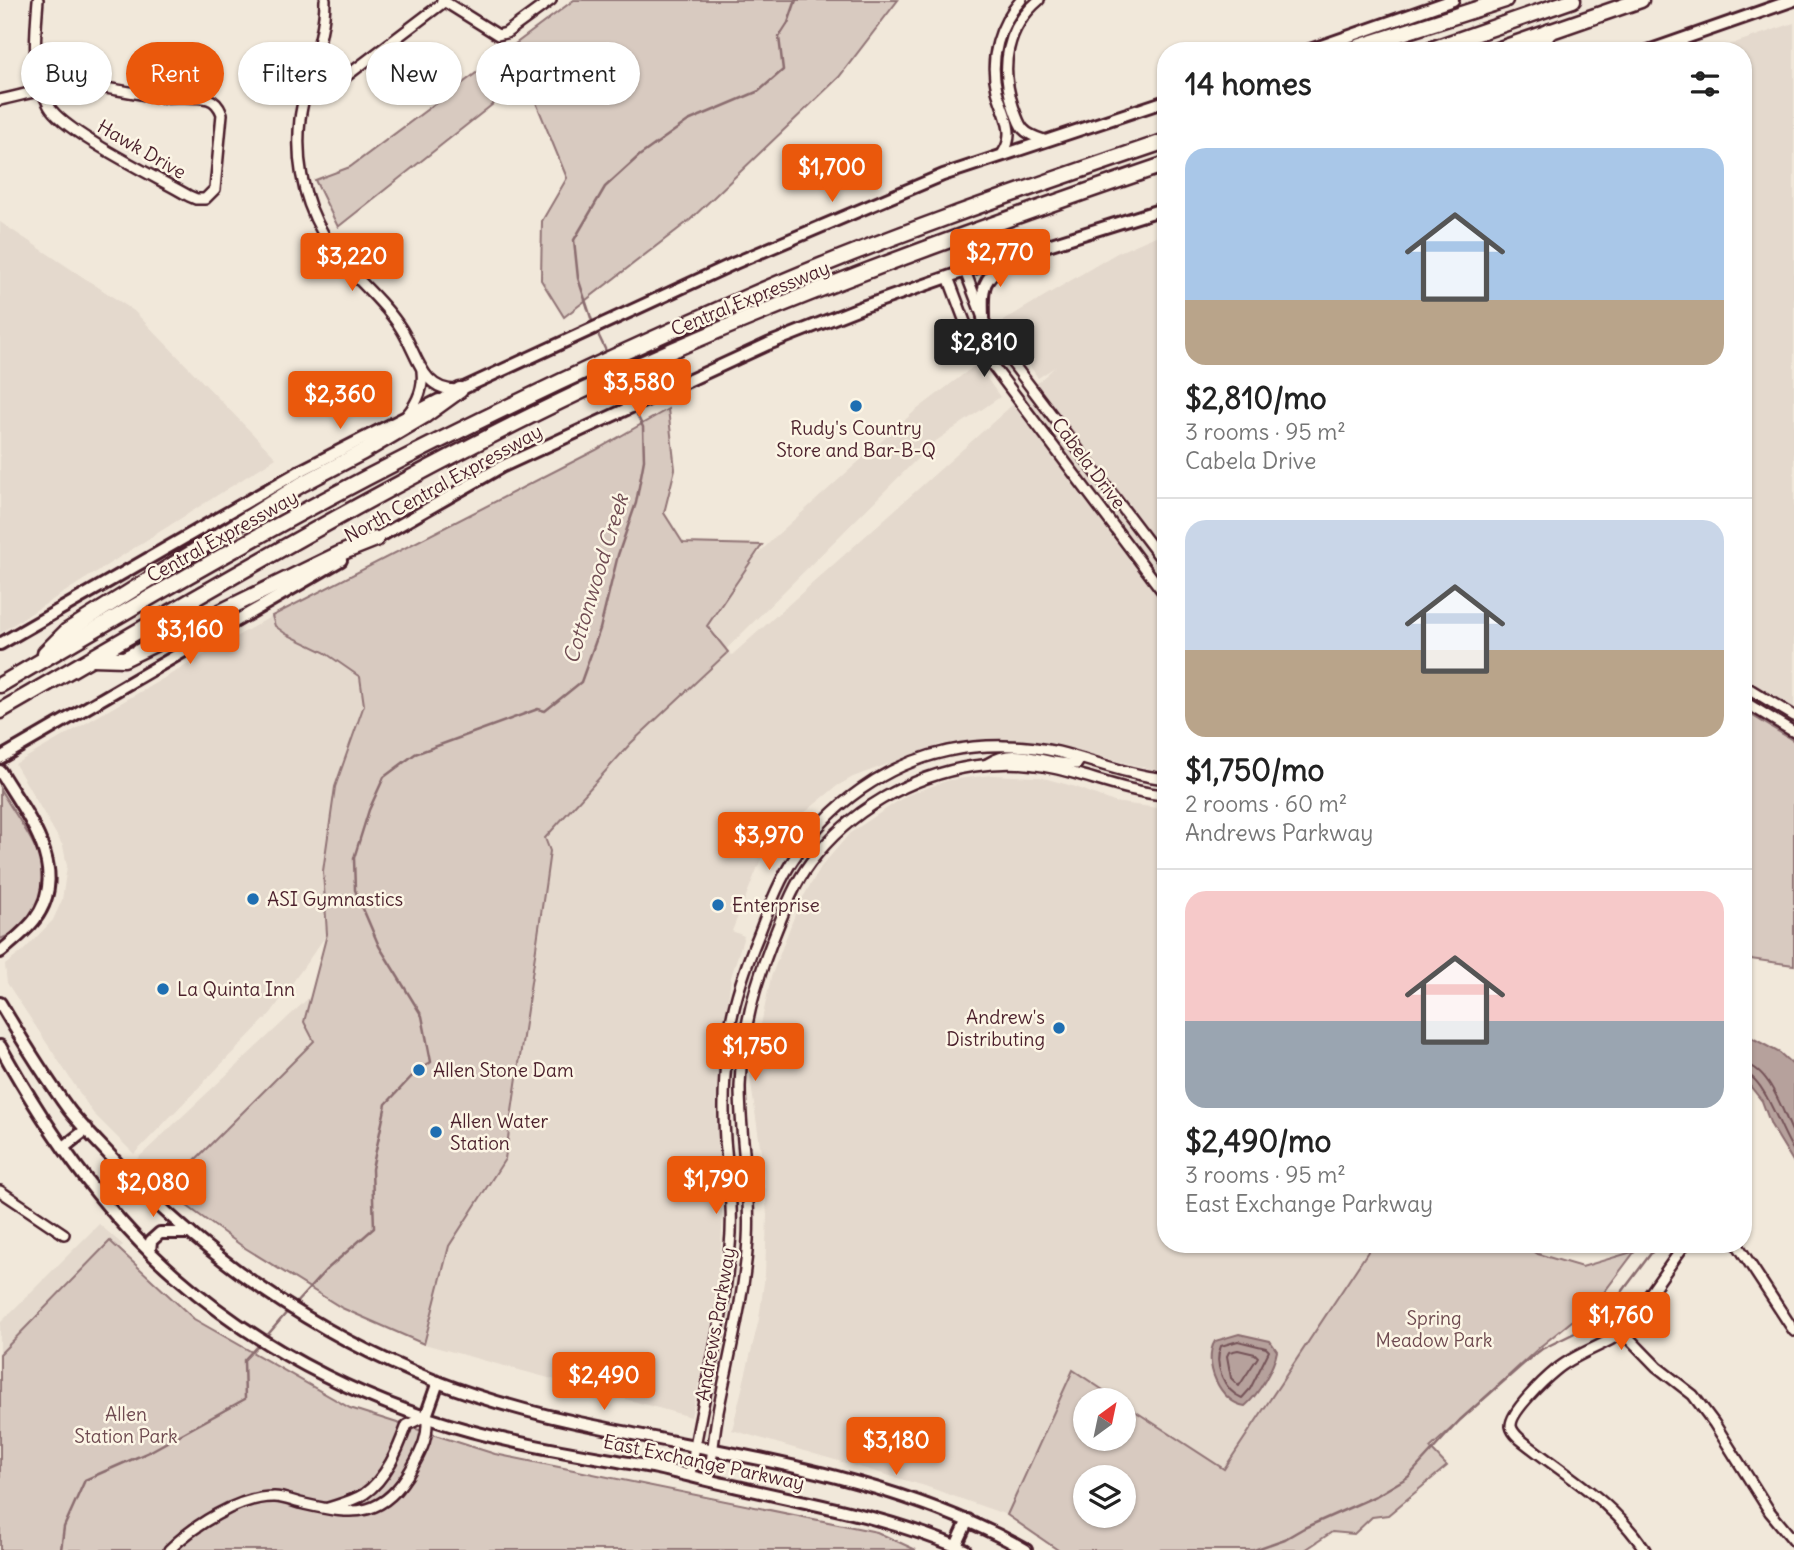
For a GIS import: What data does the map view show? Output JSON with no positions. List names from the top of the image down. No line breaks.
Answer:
{"streets":{"highway":["Central Expressway"],"main road":["North Central Expressway","East Exchange Parkway"],"street":["Hawk Drive","Cabela Drive","Andrews Parkway"]},"crossings":[["Cabela Drive","North Central Expressway"],["Andrews Parkway","East Exchange Parkway"]],"water":["Cottonwood Creek"],"parks":["Spring Meadow Park","Allen Station Park"],"places":["Rudy's Country Store and Bar-B-Q","ASI Gymnastics","Enterprise","La Quinta Inn","Andrew's Distributing","Allen Stone Dam","Allen Water Station"],"north":"top right","page":{"chip":["Buy","Rent","Filters","New","Apartment"],"heading":"14 homes","list":[{"name":"$2,810/mo","note":"3 rooms · 95 m² · Cabela Drive"},{"name":"$1,750/mo","note":"2 rooms · 60 m² · Andrews Parkway"},{"name":"$2,490/mo","note":"3 rooms · 95 m² · East Exchange Parkway"}],"price":["$1,700","$2,770","$3,220","$2,810","$3,580","$2,360","$3,160","$3,970","$1,750","$1,790","$2,080","$1,760","$2,490","$3,180"]}}
